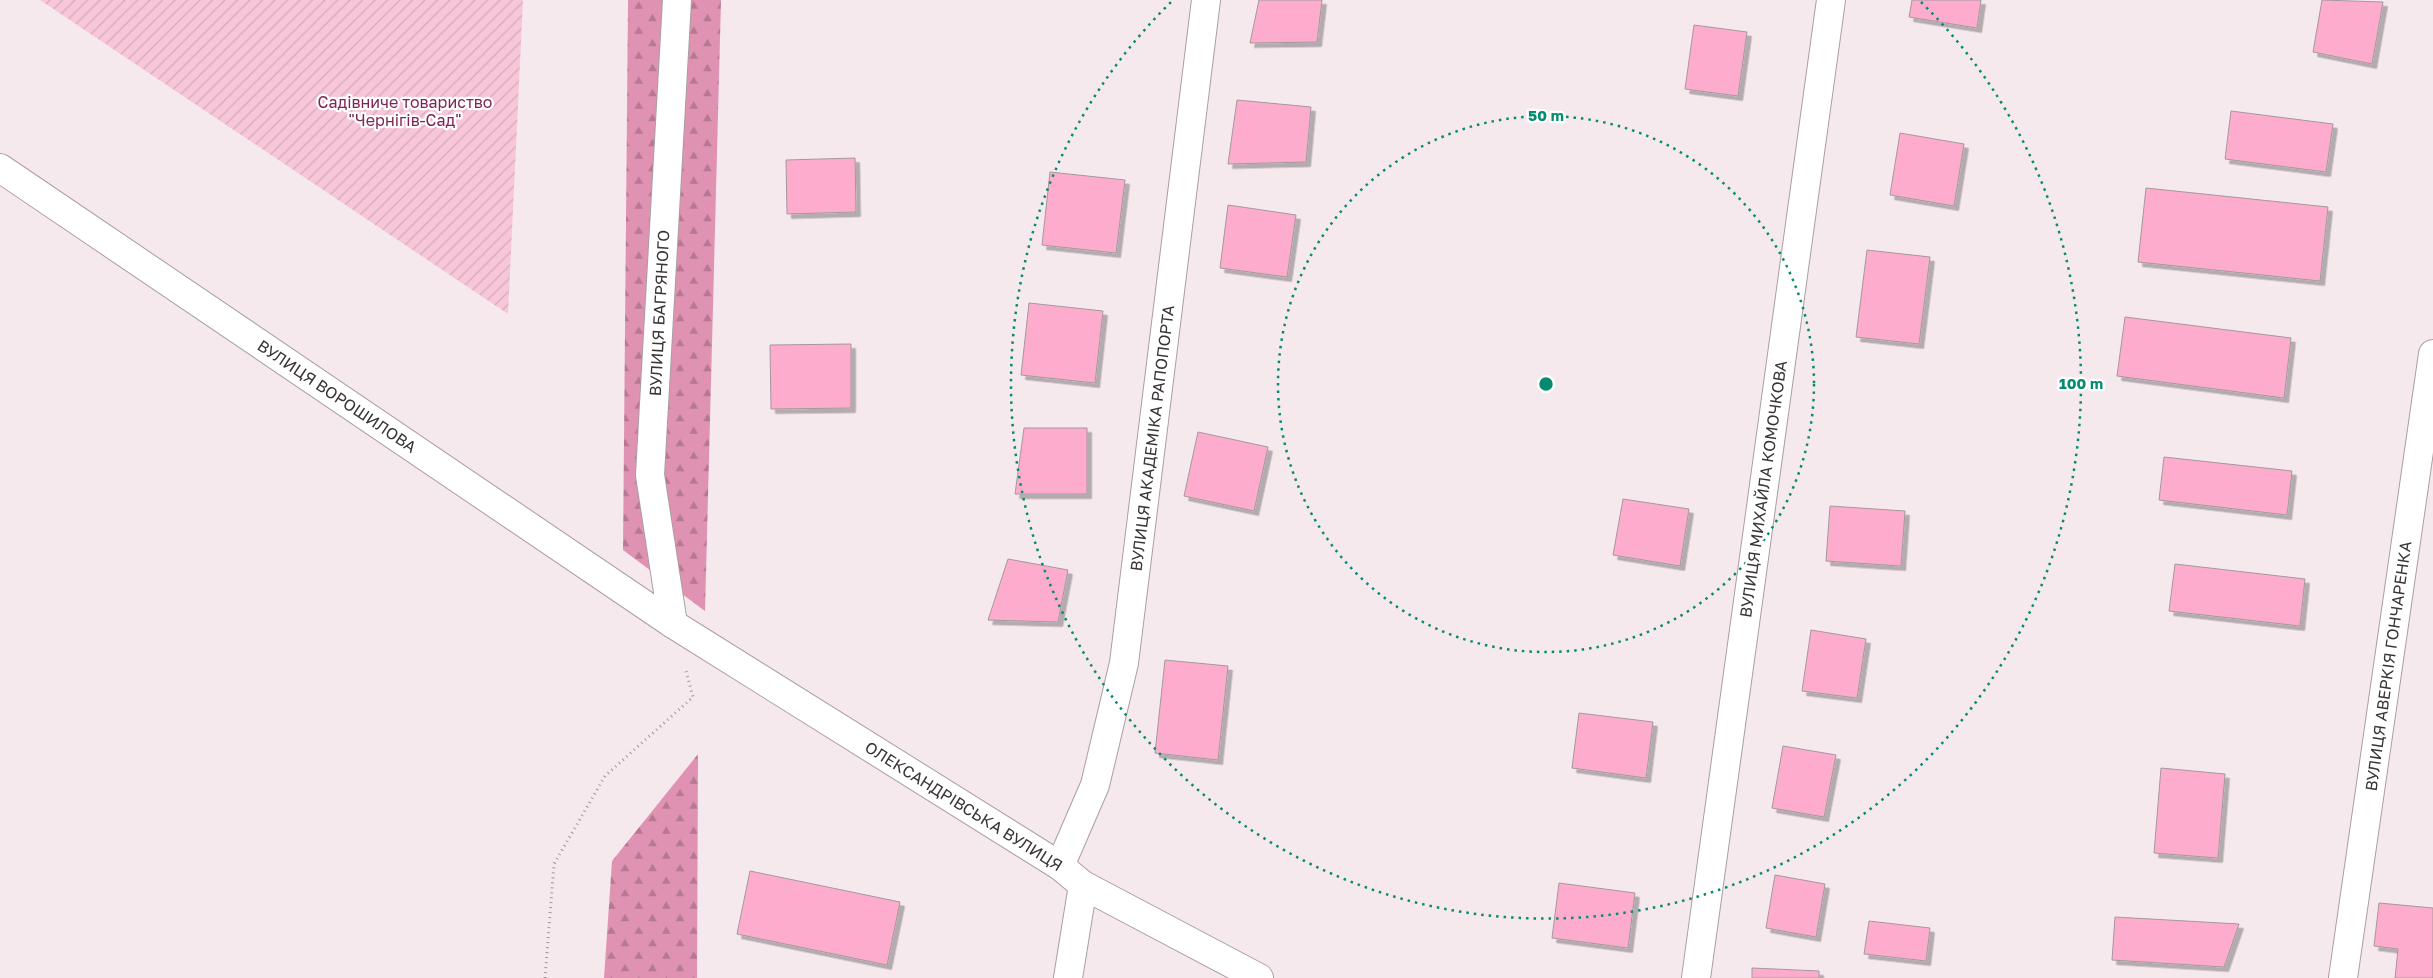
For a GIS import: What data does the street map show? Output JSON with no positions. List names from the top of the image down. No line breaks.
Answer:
{"streets":{"street":["ВУЛИЦЯ БАГРЯНОГО","ВУЛИЦЯ ВОРОШИЛОВА","ВУЛИЦЯ АКАДЕМІКА РАПОПОРТА","ВУЛИЦЯ МИХАЙЛА КОМОЧКОВА","ВУЛИЦЯ АВЕРКІЯ ГОНЧАРЕНКА","ОЛЕКСАНДРІВСЬКА ВУЛИЦЯ"]},"crossings":[["ВУЛИЦЯ БАГРЯНОГО","ВУЛИЦЯ ВОРОШИЛОВА"],["ВУЛИЦЯ БАГРЯНОГО","ОЛЕКСАНДРІВСЬКА ВУЛИЦЯ"],["ВУЛИЦЯ ВОРОШИЛОВА","ОЛЕКСАНДРІВСЬКА ВУЛИЦЯ"],["ВУЛИЦЯ АКАДЕМІКА РАПОПОРТА","ОЛЕКСАНДРІВСЬКА ВУЛИЦЯ"]],"parks":["Садівниче товариство \"Чернігів-Сад\""],"rings":["50 m","100 m"]}
